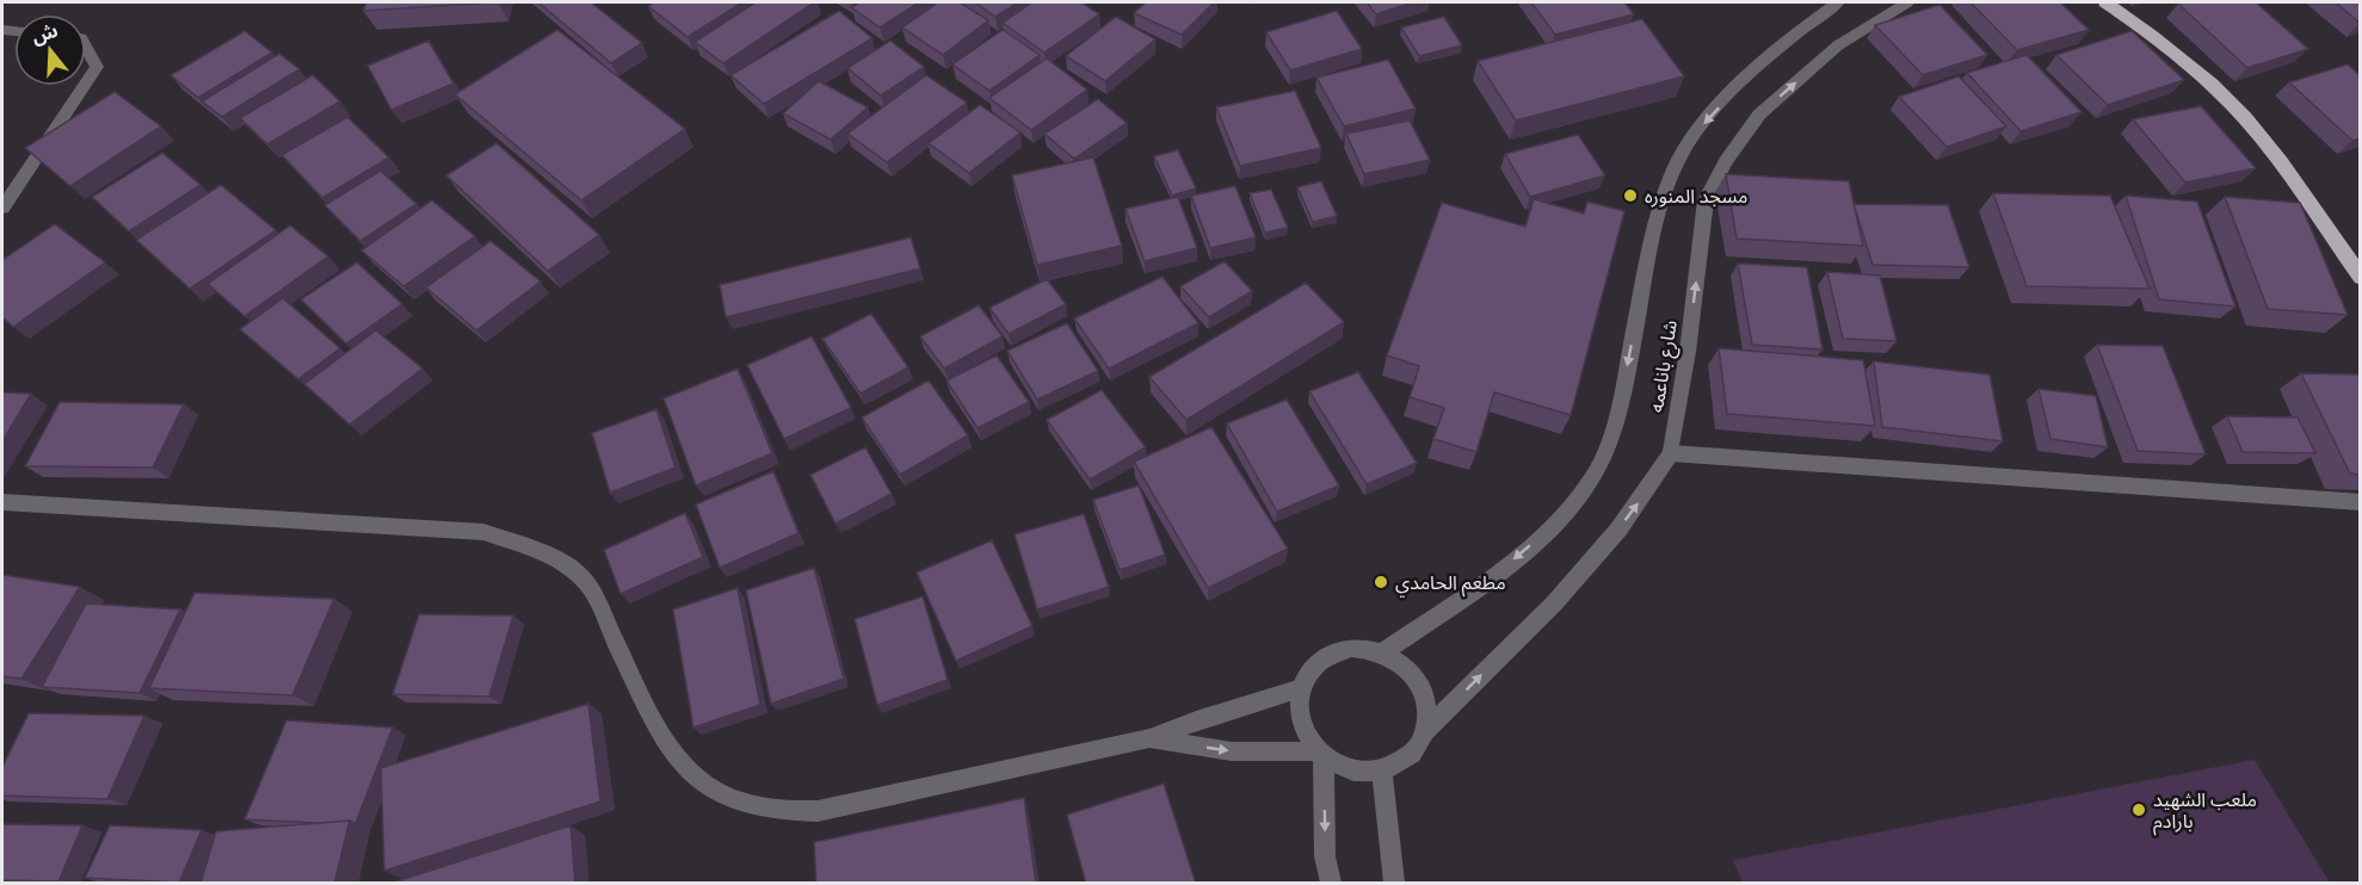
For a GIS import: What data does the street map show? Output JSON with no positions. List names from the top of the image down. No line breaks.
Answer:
{"streets":{"street":["شارع باناعمه"]},"places":["مسجد المنوره","مطعم الحامدي","ملعب الشهيد بارادم"],"north":"top"}
